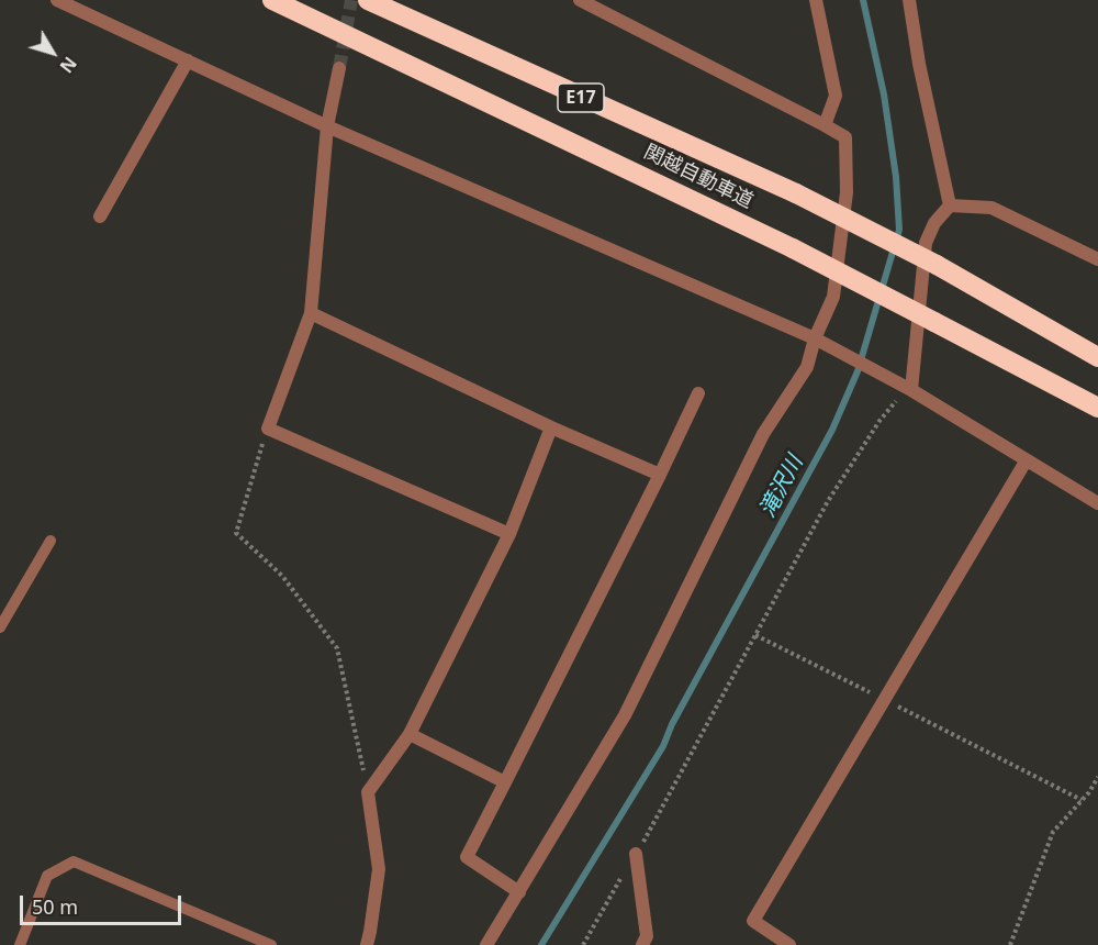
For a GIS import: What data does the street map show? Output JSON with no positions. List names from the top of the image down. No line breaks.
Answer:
{"streets":{"highway":["E17","関越自動車道"]},"water":["滝沢川"],"scale_bar":"50 m","north":"bottom right"}
